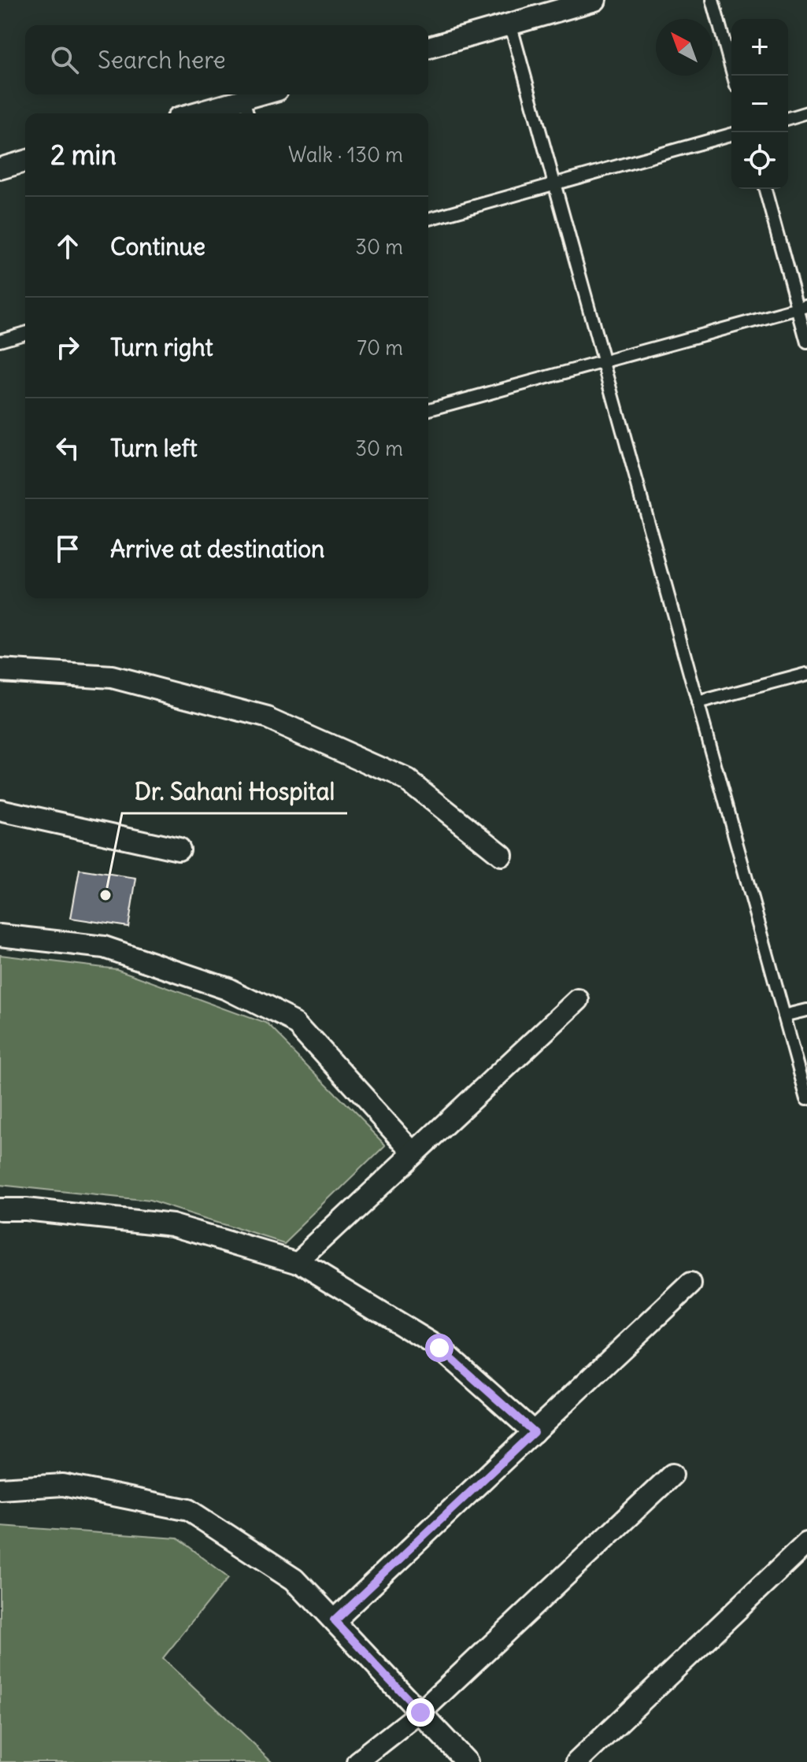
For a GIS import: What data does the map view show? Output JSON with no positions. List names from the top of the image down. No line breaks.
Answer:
{"places":["Dr. Sahani Hospital"],"north":"top left","page":{"map_buttons":["+","−"],"search":"Search here","heading":["2 min","Walk · 130 m"],"list":[["Continue","30 m"],["Turn right","70 m"],["Turn left","30 m"],"Arrive at destination"]}}
